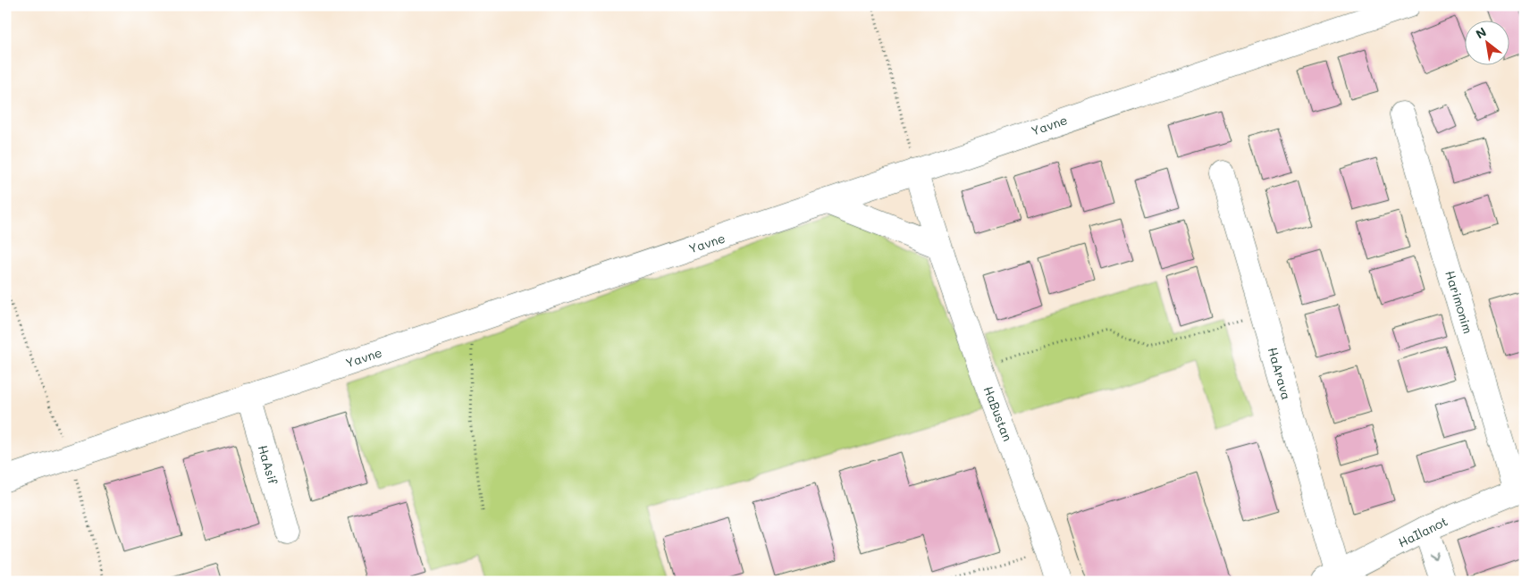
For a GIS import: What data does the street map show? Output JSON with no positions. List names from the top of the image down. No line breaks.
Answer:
{"streets":{"street":["Yavne","Harimonim","HaArava","HaBustan","HaAsif","HaIlanot"]},"crossings":[["Yavne","HaBustan"],["Yavne","HaAsif"],["Harimonim","HaIlanot"],["HaArava","HaIlanot"]],"north":"top left"}
